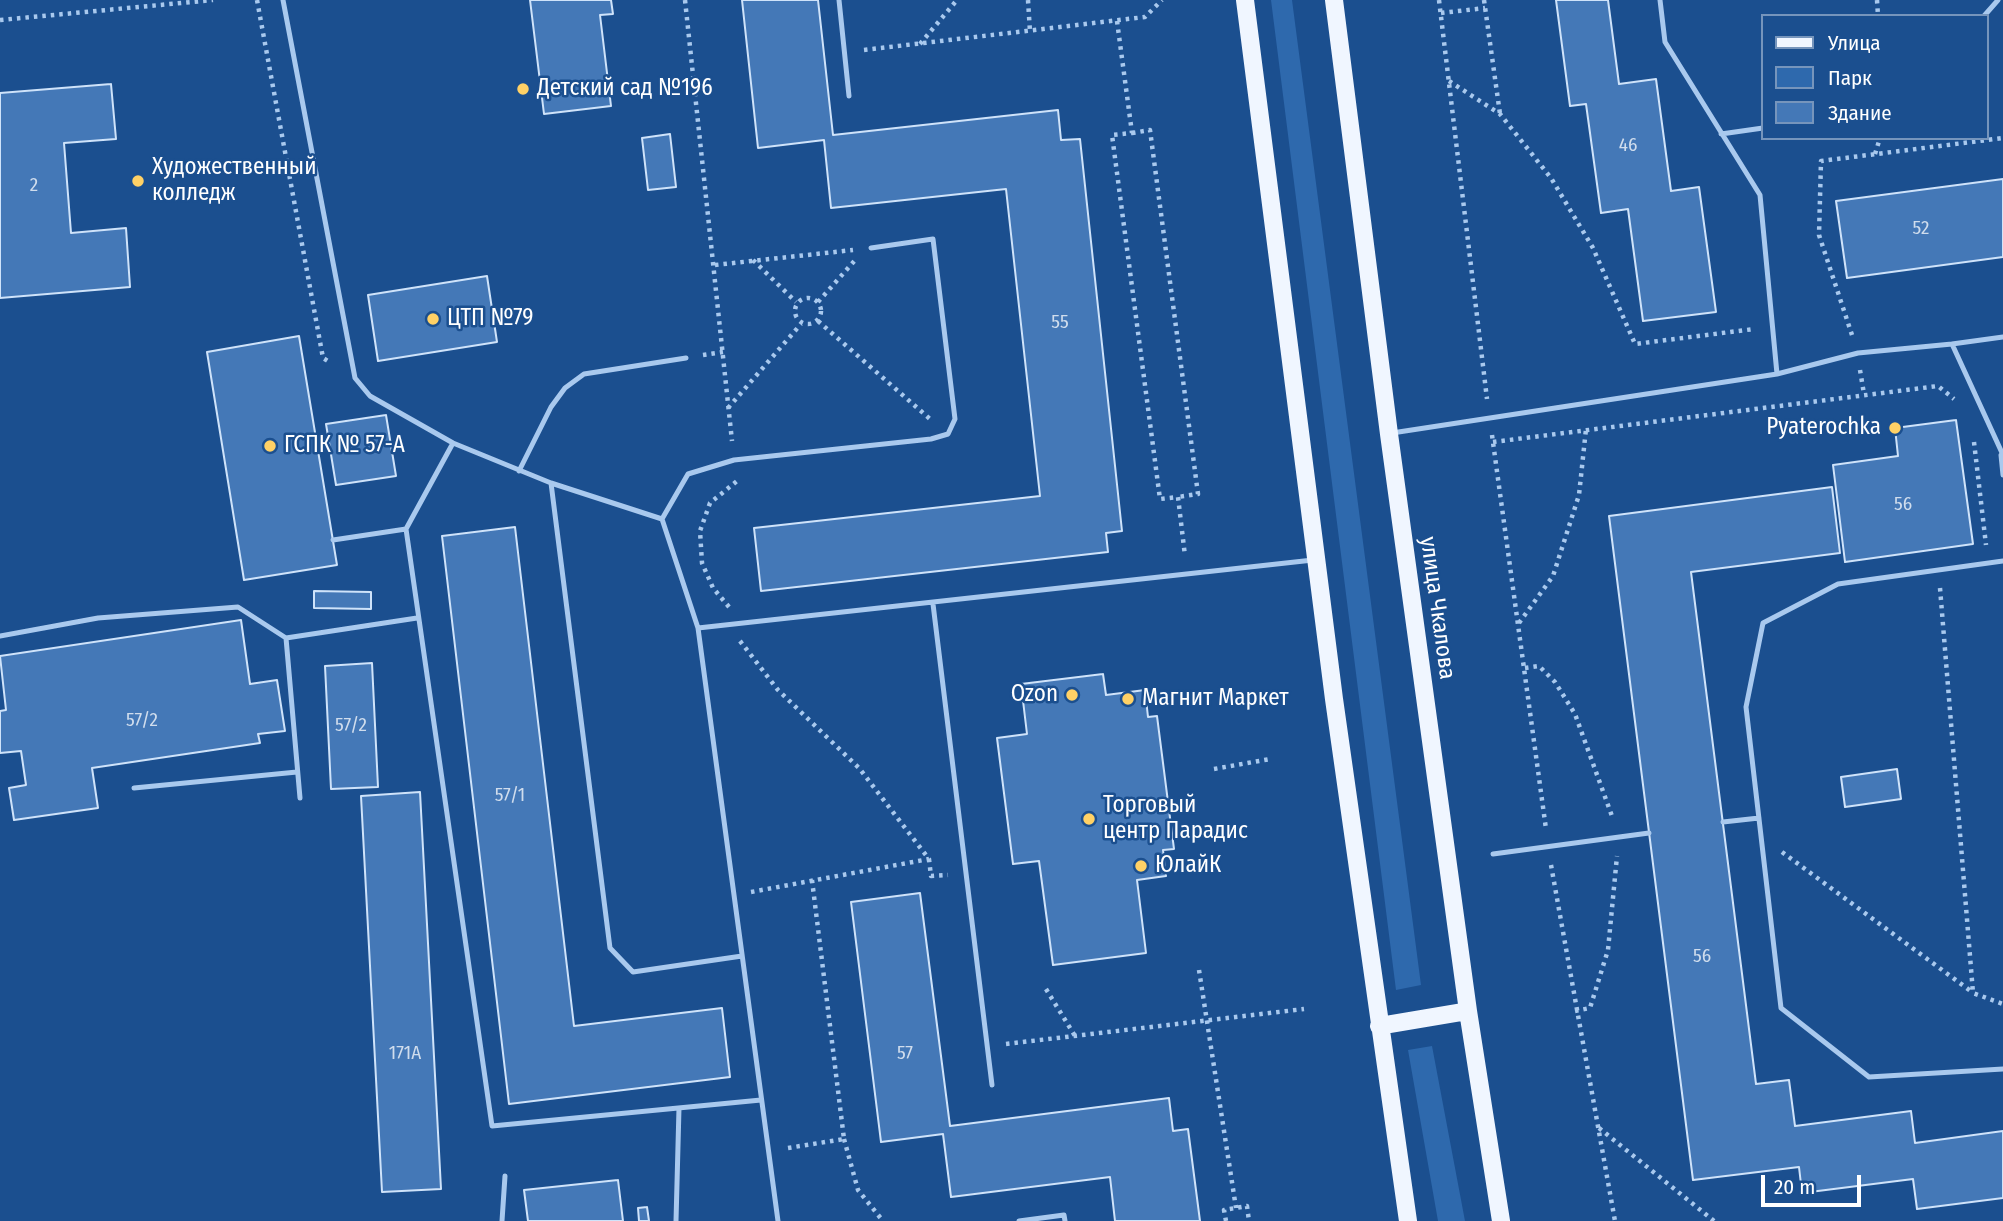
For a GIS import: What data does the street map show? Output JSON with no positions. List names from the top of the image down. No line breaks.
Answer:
{"streets":{"main road":["улица Чкалова"]},"places":["Детский сад №196","Художественный колледж","ЦТП №79","Pyaterochka","ГСПК № 57-А","Ozon","Магнит Маркет","Торговый центр Парадис","ЮлайК"],"house_numbers":["46","2","52","55","56","57/2","57/2","57/1","56","171А","57"],"legend":["Улица","Парк","Здание"],"scale_bar":"20 m"}
